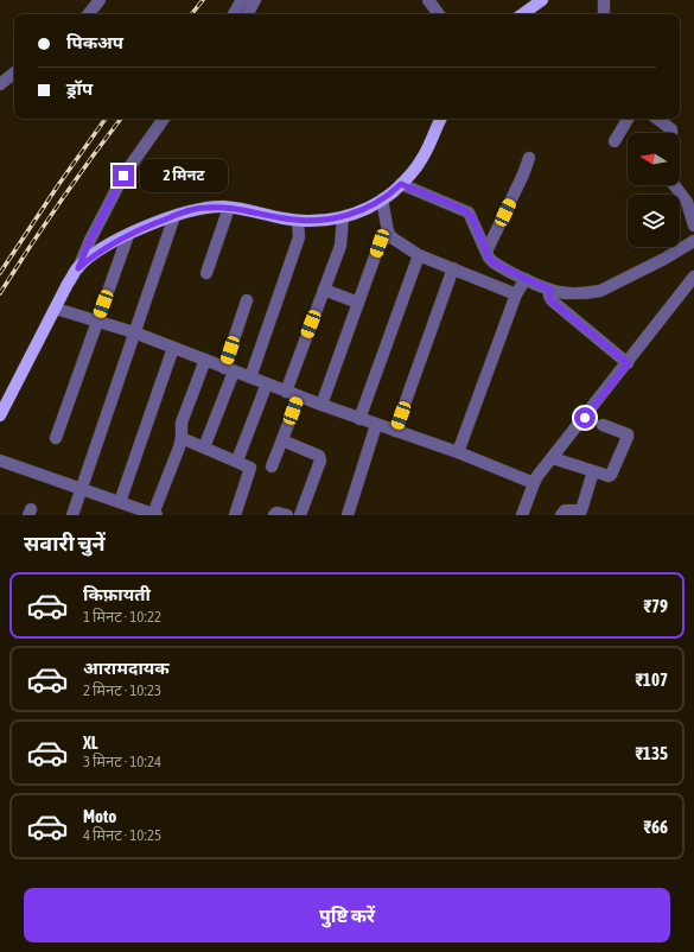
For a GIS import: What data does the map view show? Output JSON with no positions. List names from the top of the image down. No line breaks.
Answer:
{"north":"left","page":{"banner":["पिकअप","ड्रॉप"],"bubble":"2 मिनट","heading":"सवारी चुनें","list":[{"name":"किफ़ायती","note":"1 मिनट · 10:22","value":"₹79"},{"name":"आरामदायक","note":"2 मिनट · 10:23","value":"₹107"},{"name":"XL","note":"3 मिनट · 10:24","value":"₹135"},{"name":"Moto","note":"4 मिनट · 10:25","value":"₹66"}],"buttons":"पुष्टि करें"}}
